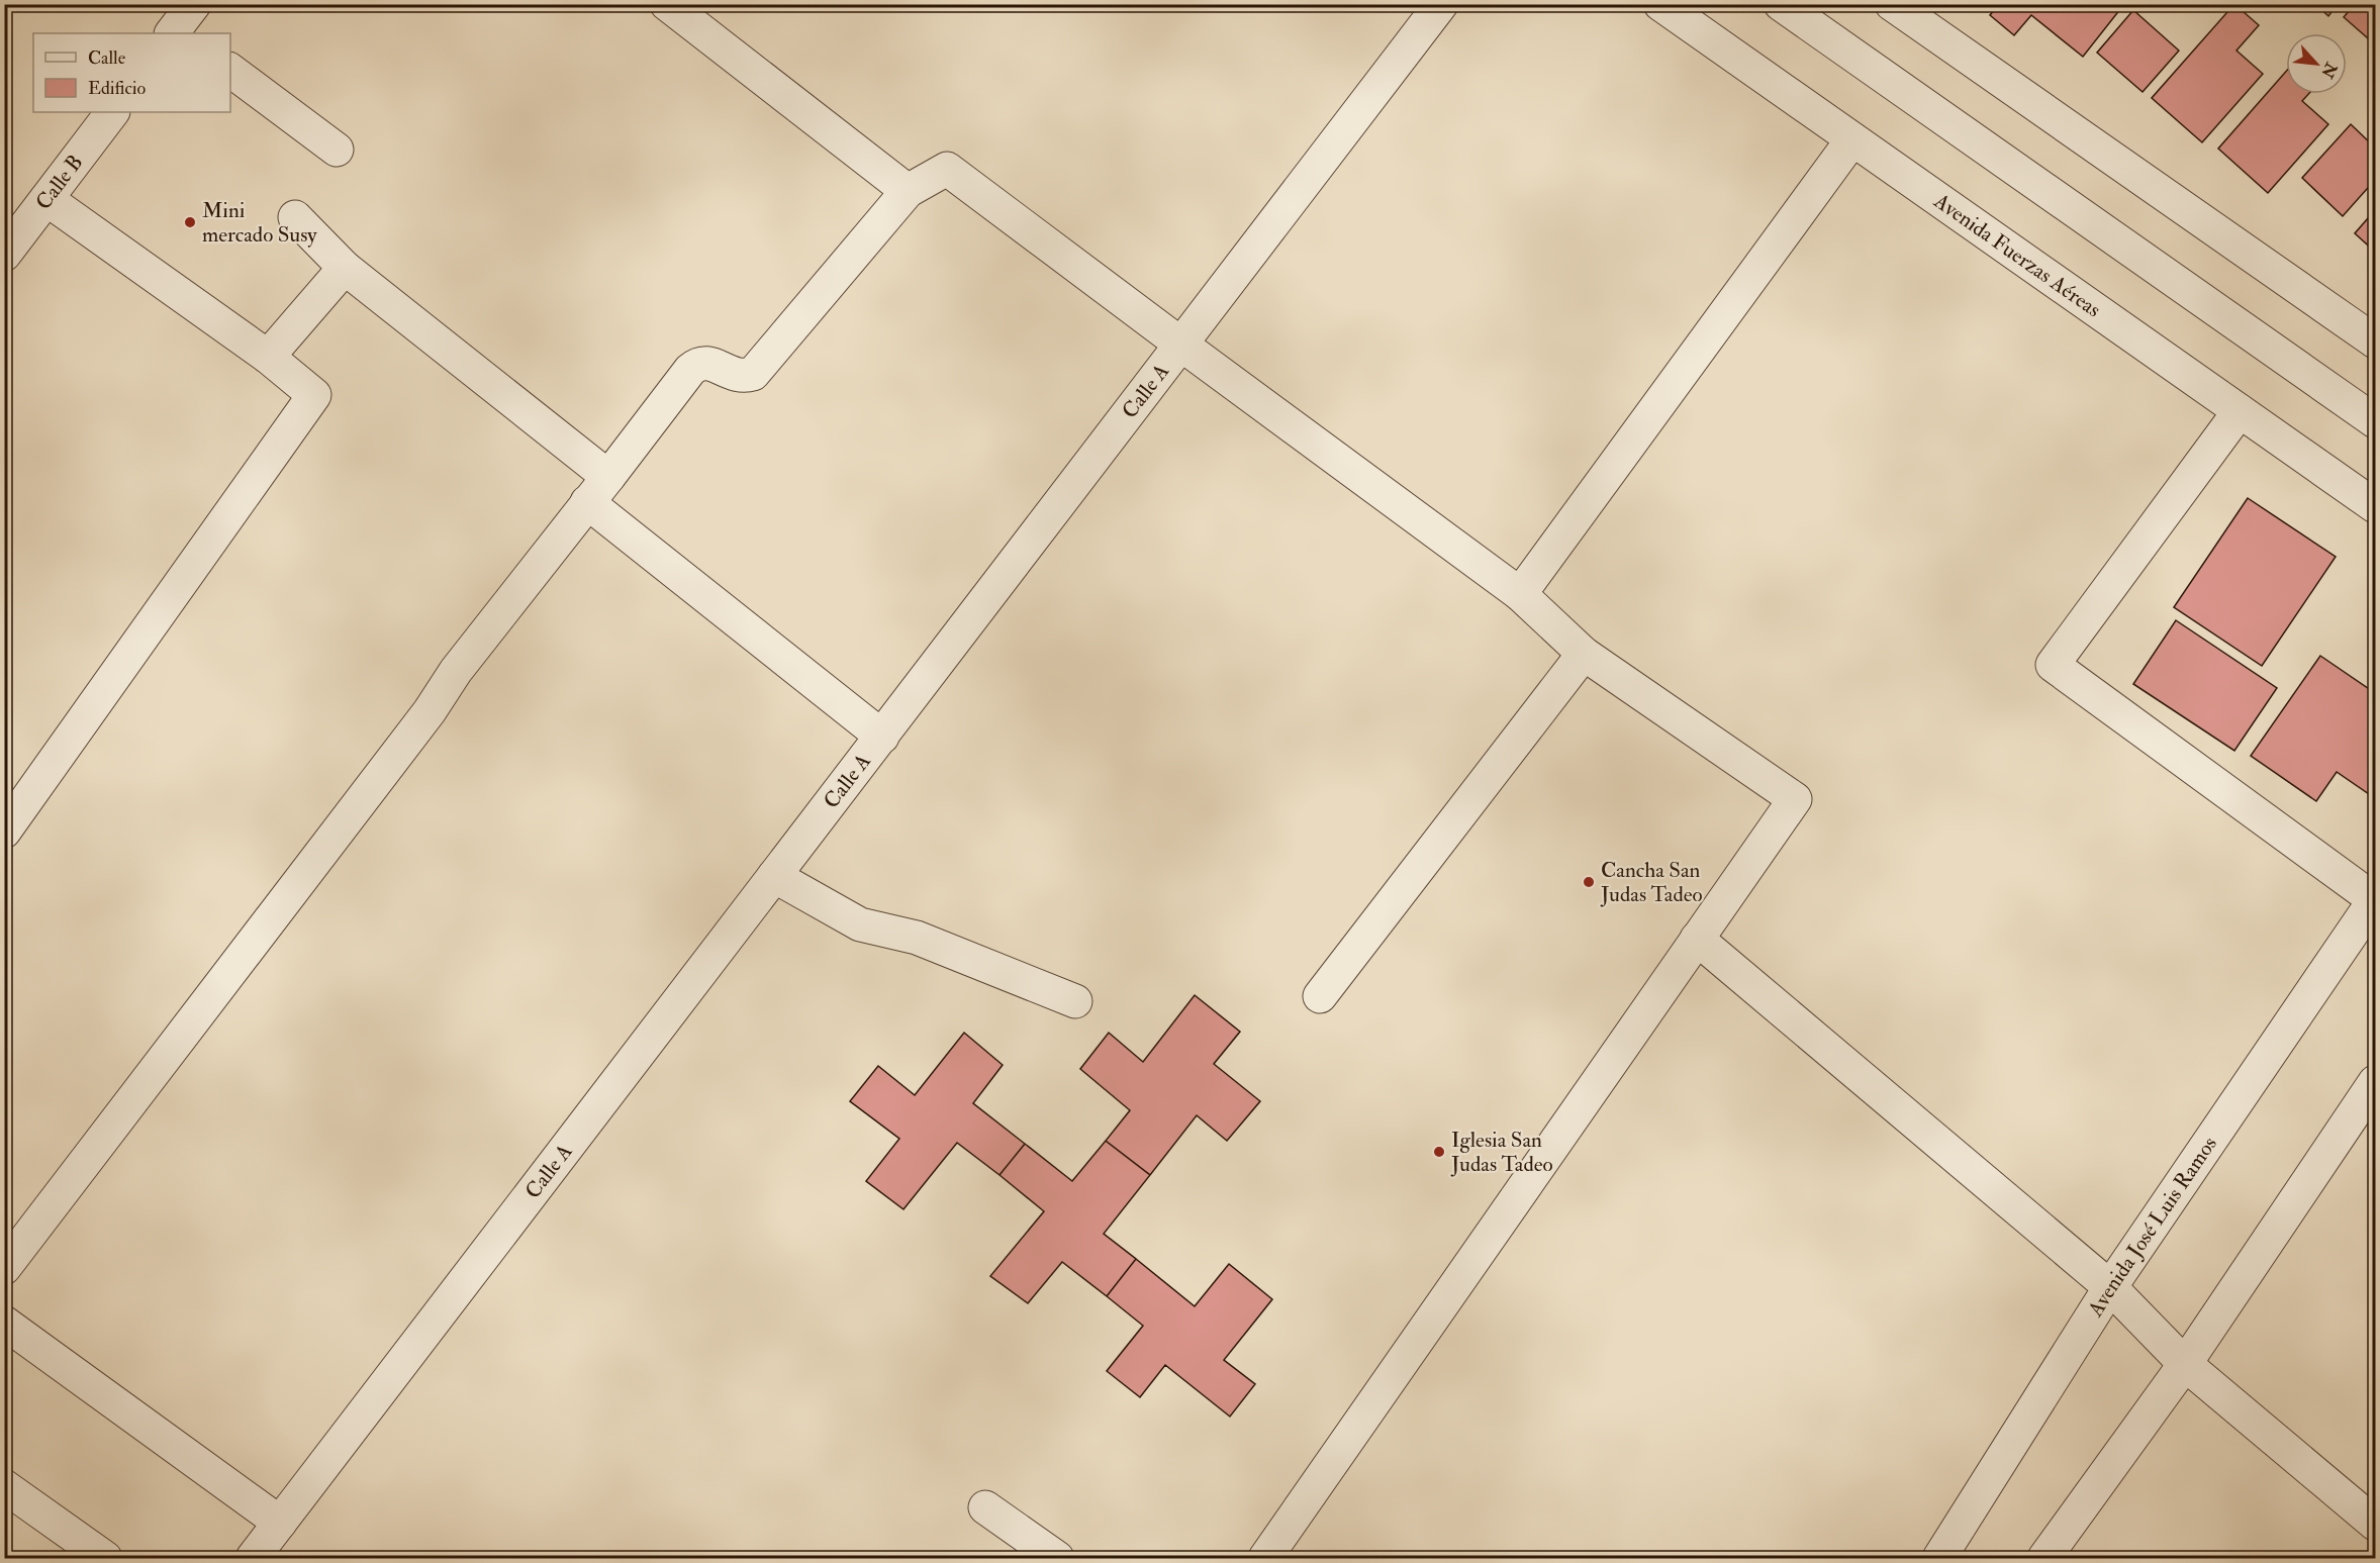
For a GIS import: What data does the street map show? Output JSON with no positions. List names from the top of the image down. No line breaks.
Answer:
{"streets":{"street":["Calle B","Avenida Fuerzas Aéreas","Calle A","Avenida José Luis Ramos"]},"places":["Mini mercado Susy","Cancha San Judas Tadeo","Iglesia San Judas Tadeo"],"legend":["Calle","Edificio"],"north":"bottom right"}
